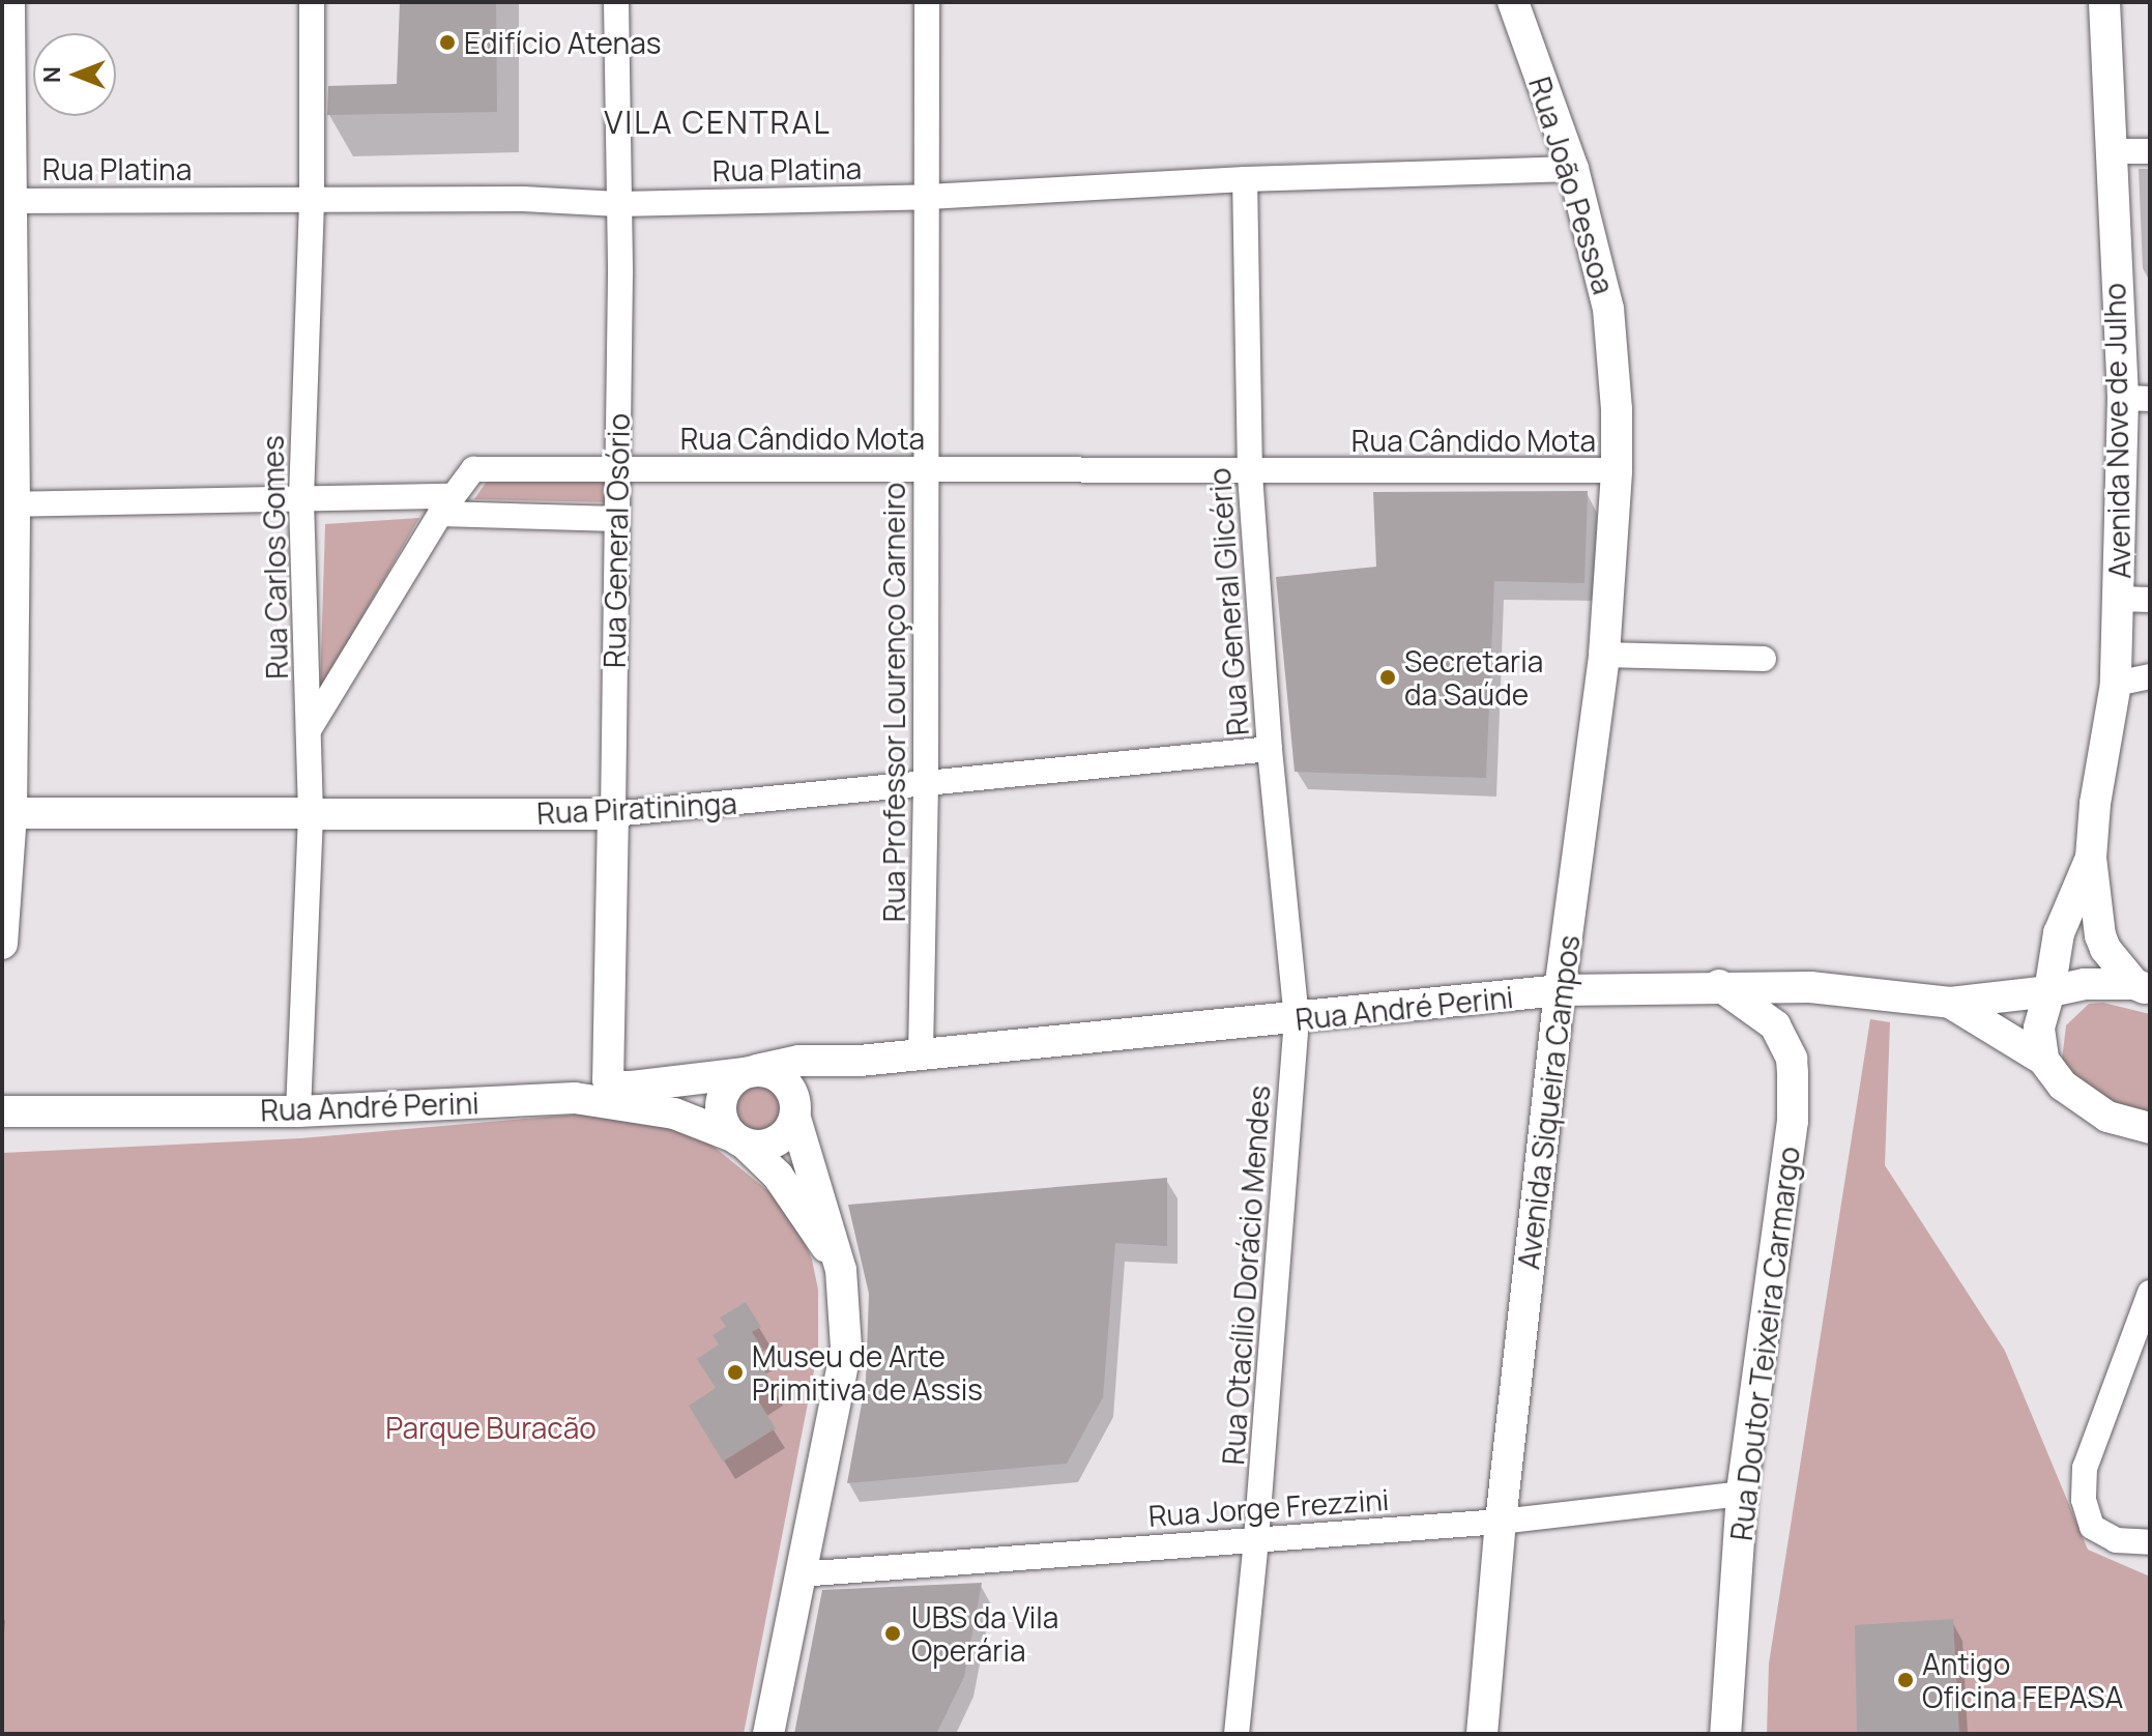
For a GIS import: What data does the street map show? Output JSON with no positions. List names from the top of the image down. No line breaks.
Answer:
{"streets":{"main road":["Rua João Pessoa","Avenida Nove de Julho","Rua General Osório","Rua Piratininga","Rua André Perini","Avenida Siqueira Campos","Rua Doutor Teixeira Carmargo"],"street":["Rua Platina","Rua Cândido Mota","Rua Carlos Gomes","Rua General Glicério","Rua Professor Lourenço Carneiro","Rua Otacílio Dorácio Mendes","Rua Jorge Frezzini"]},"crossings":[["Rua Platina","Rua João Pessoa"],["Rua Platina","Rua General Osório"],["Rua Platina","Rua Carlos Gomes"],["Rua Platina","Rua General Glicério"],["Rua Platina","Rua Professor Lourenço Carneiro"],["Rua João Pessoa","Rua Cândido Mota"],["Rua João Pessoa","Avenida Siqueira Campos"],["Avenida Nove de Julho","Rua André Perini"],["Rua Cândido Mota","Rua General Osório"],["Rua Cândido Mota","Rua General Glicério"],["Rua Cândido Mota","Rua Professor Lourenço Carneiro"],["Rua Cândido Mota","Avenida Siqueira Campos"],["Rua General Osório","Rua Piratininga"],["Rua General Osório","Rua André Perini"],["Rua Carlos Gomes","Rua Piratininga"],["Rua Carlos Gomes","Rua André Perini"],["Rua General Glicério","Rua Piratininga"],["Rua General Glicério","Rua André Perini"],["Rua General Glicério","Rua Otacílio Dorácio Mendes"],["Rua Professor Lourenço Carneiro","Rua Piratininga"],["Rua Professor Lourenço Carneiro","Rua André Perini"],["Rua André Perini","Avenida Siqueira Campos"],["Rua André Perini","Rua Otacílio Dorácio Mendes"],["Rua André Perini","Rua Doutor Teixeira Carmargo"],["Avenida Siqueira Campos","Rua Jorge Frezzini"],["Rua Otacílio Dorácio Mendes","Rua Jorge Frezzini"],["Rua Doutor Teixeira Carmargo","Rua Jorge Frezzini"]],"districts":["VILA CENTRAL"],"parks":["Parque Buracão"],"places":["Edifício Atenas","Secretaria da Saúde","Museu de Arte Primitiva de Assis","UBS da Vila Operária","Antigo Oficina FEPASA"],"north":"left"}
